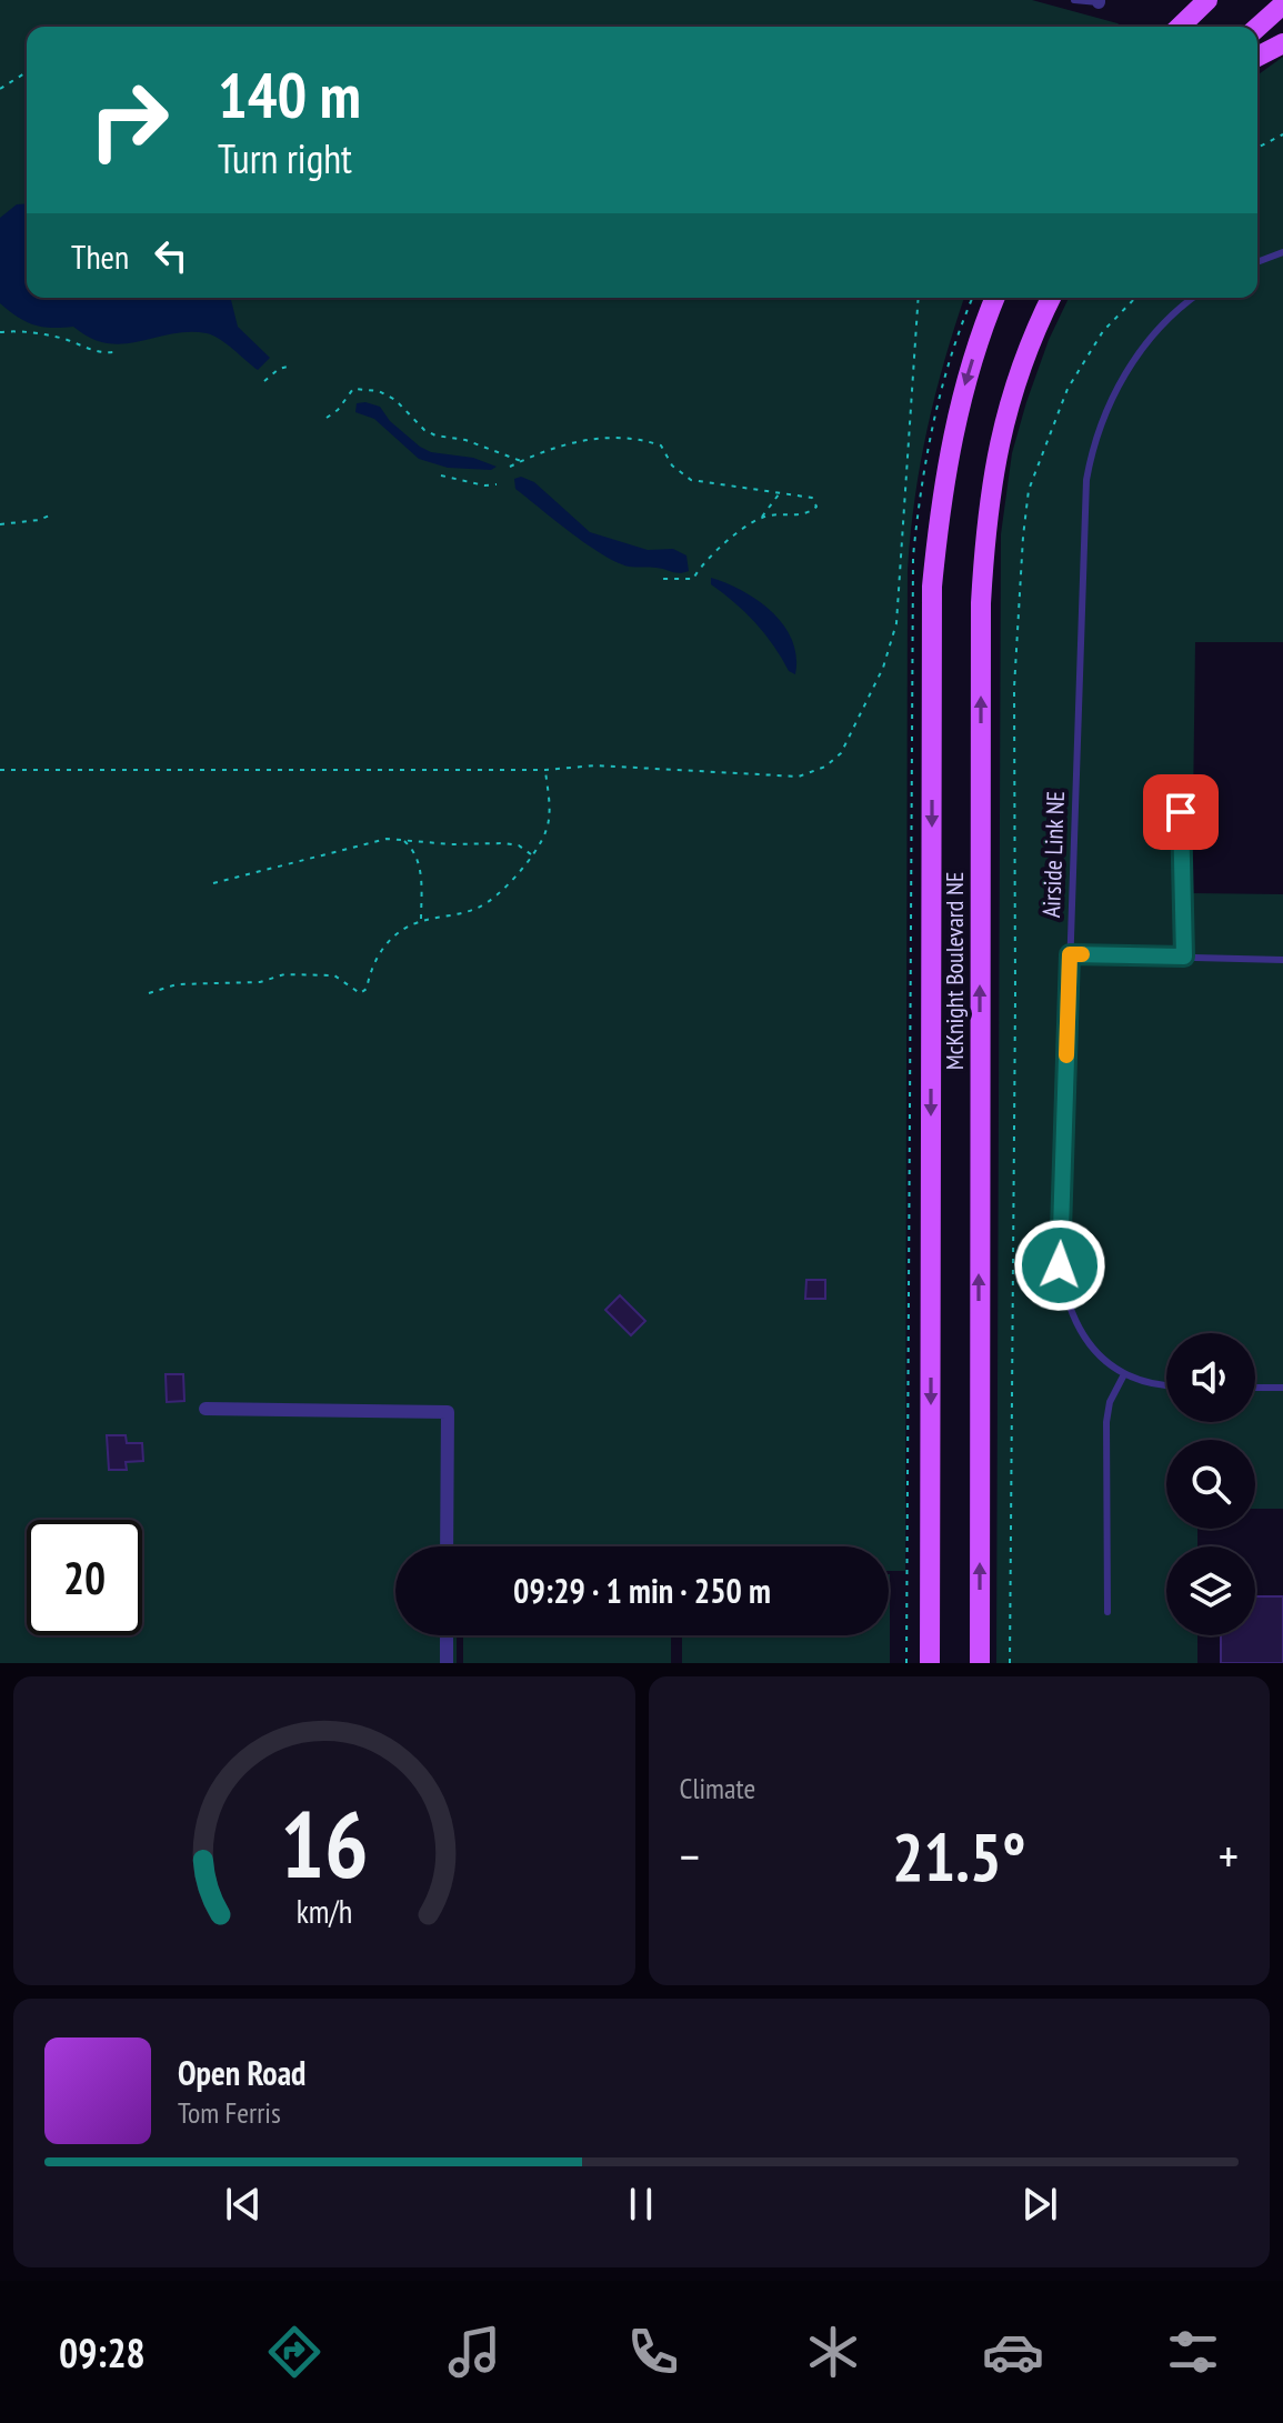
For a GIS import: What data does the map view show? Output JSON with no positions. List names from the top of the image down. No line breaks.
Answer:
{"streets":{"main road":["McKnight Boulevard NE"],"lane":["Airside Link NE"]},"page":{"turn":["140 m","Turn right"],"then":"Then","limit":"20","trip":"09:29 · 1 min · 250 m","tile":"Climate","heat":["−","21.5°","+"],"song":["Open Road","Tom Ferris"],"tabs":"09:28","gauge":["16","km/h"]}}
